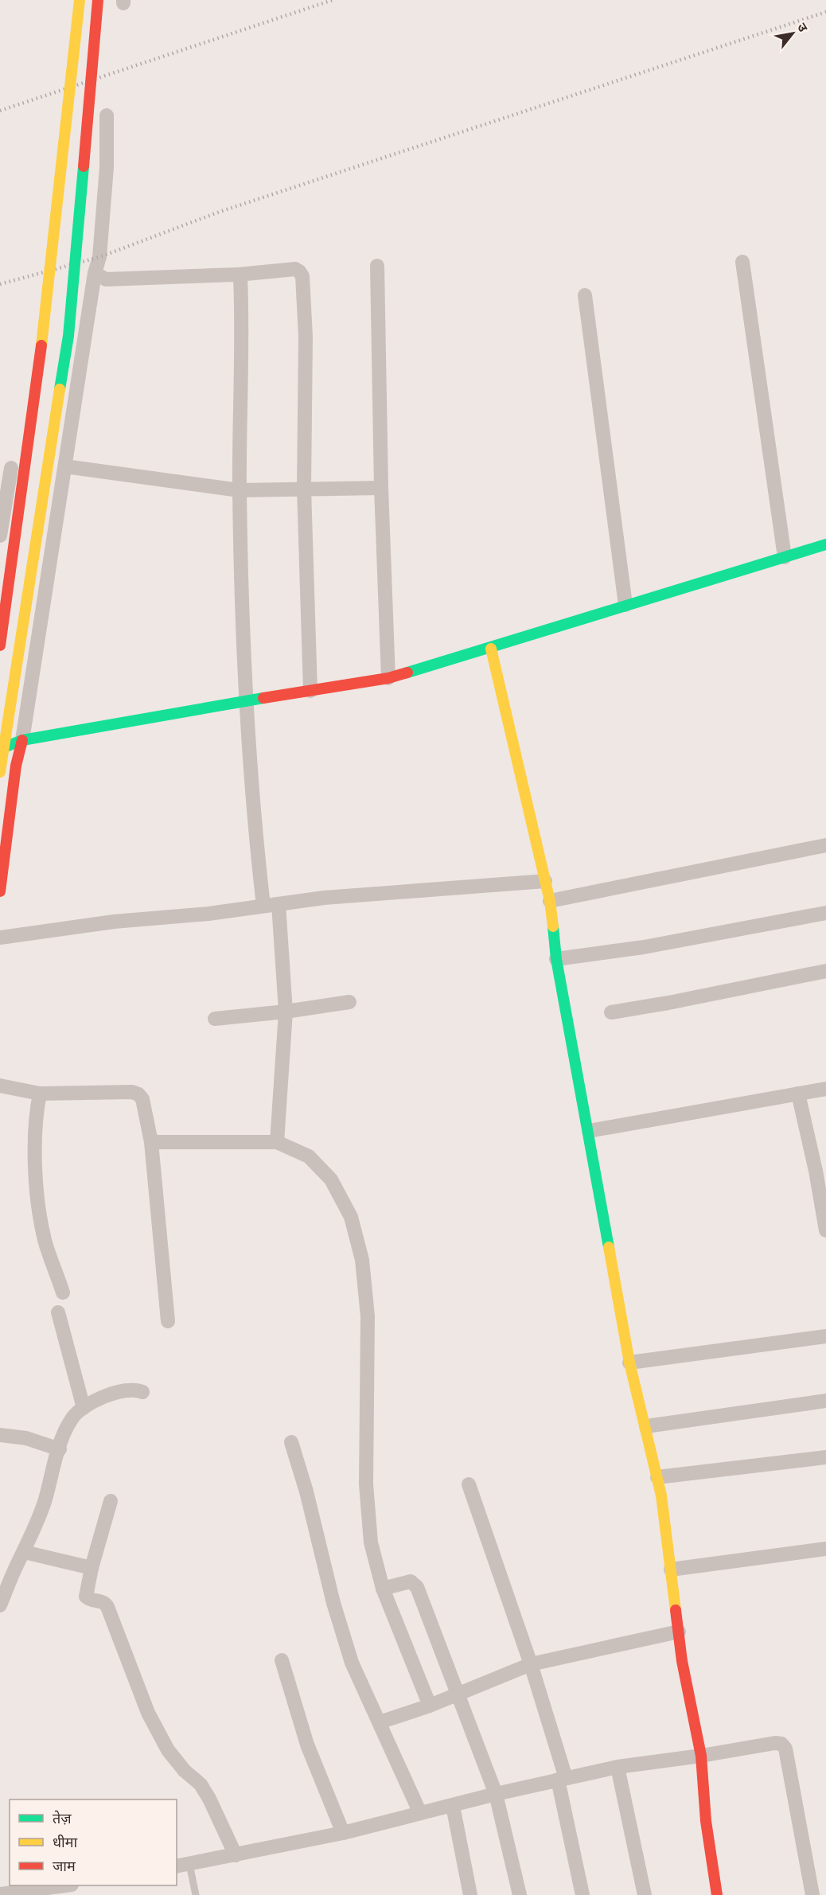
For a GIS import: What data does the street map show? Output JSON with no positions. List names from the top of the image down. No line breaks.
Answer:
{"legend":["तेज़","धीमा","जाम"],"north":"top right"}
